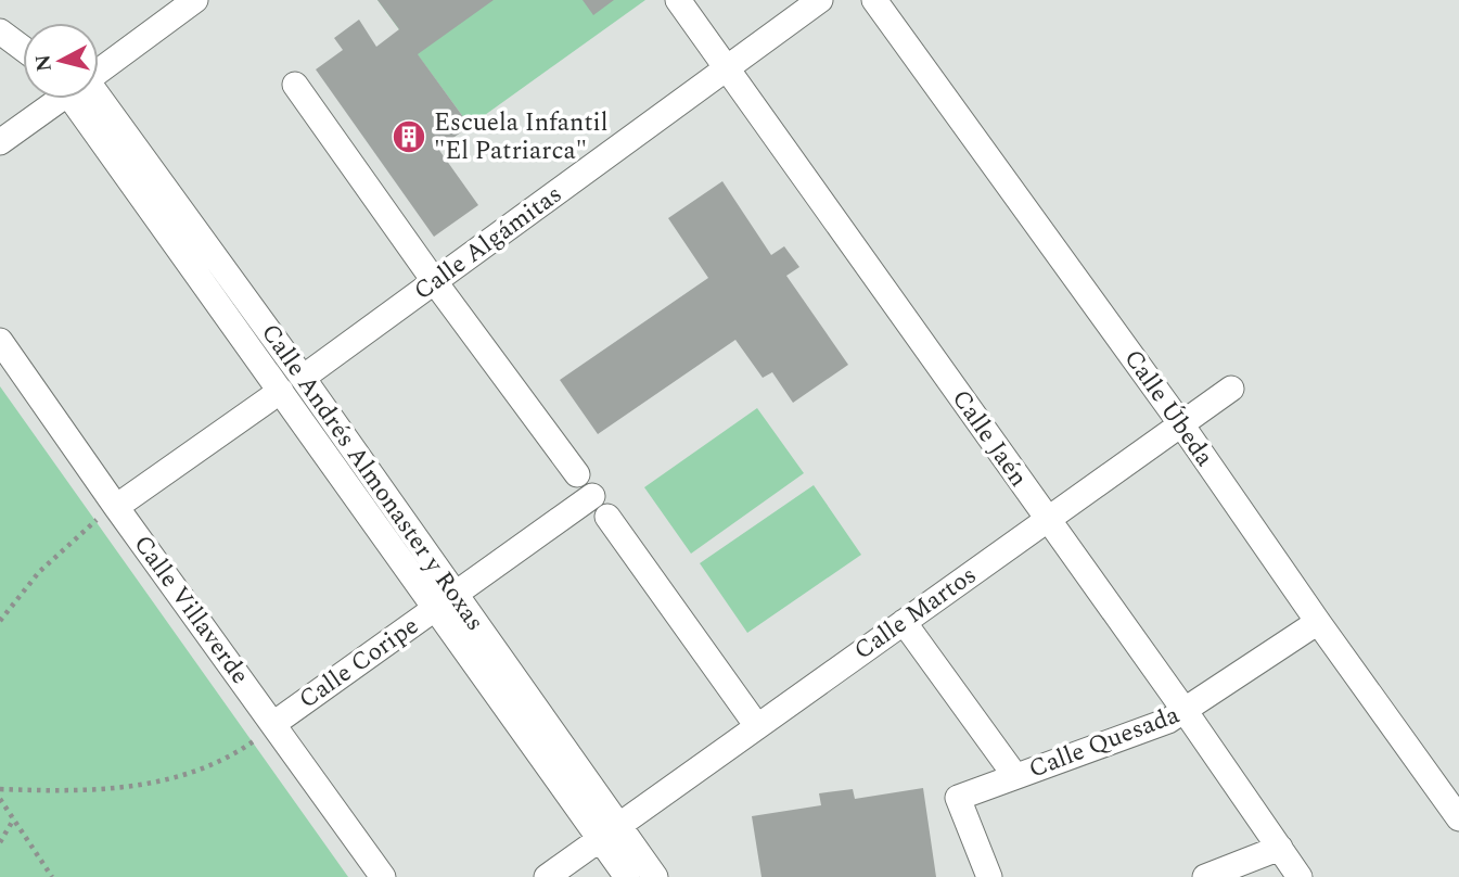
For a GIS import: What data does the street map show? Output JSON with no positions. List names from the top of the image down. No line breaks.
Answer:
{"streets":{"street":["Calle Algámitas","Calle Úbeda","Calle Jaén","Calle Andrés Almonaster y Roxas","Calle Villaverde","Calle Martos","Calle Coripe","Calle Quesada"]},"crossings":[["Calle Algámitas","Calle Jaén"],["Calle Algámitas","Calle Andrés Almonaster y Roxas"],["Calle Úbeda","Calle Martos"],["Calle Úbeda","Calle Quesada"],["Calle Jaén","Calle Martos"],["Calle Jaén","Calle Quesada"],["Calle Andrés Almonaster y Roxas","Calle Martos"],["Calle Andrés Almonaster y Roxas","Calle Coripe"],["Calle Villaverde","Calle Coripe"]],"places":{"building":["Escuela Infantil \"El Patriarca\""]},"north":"left"}
